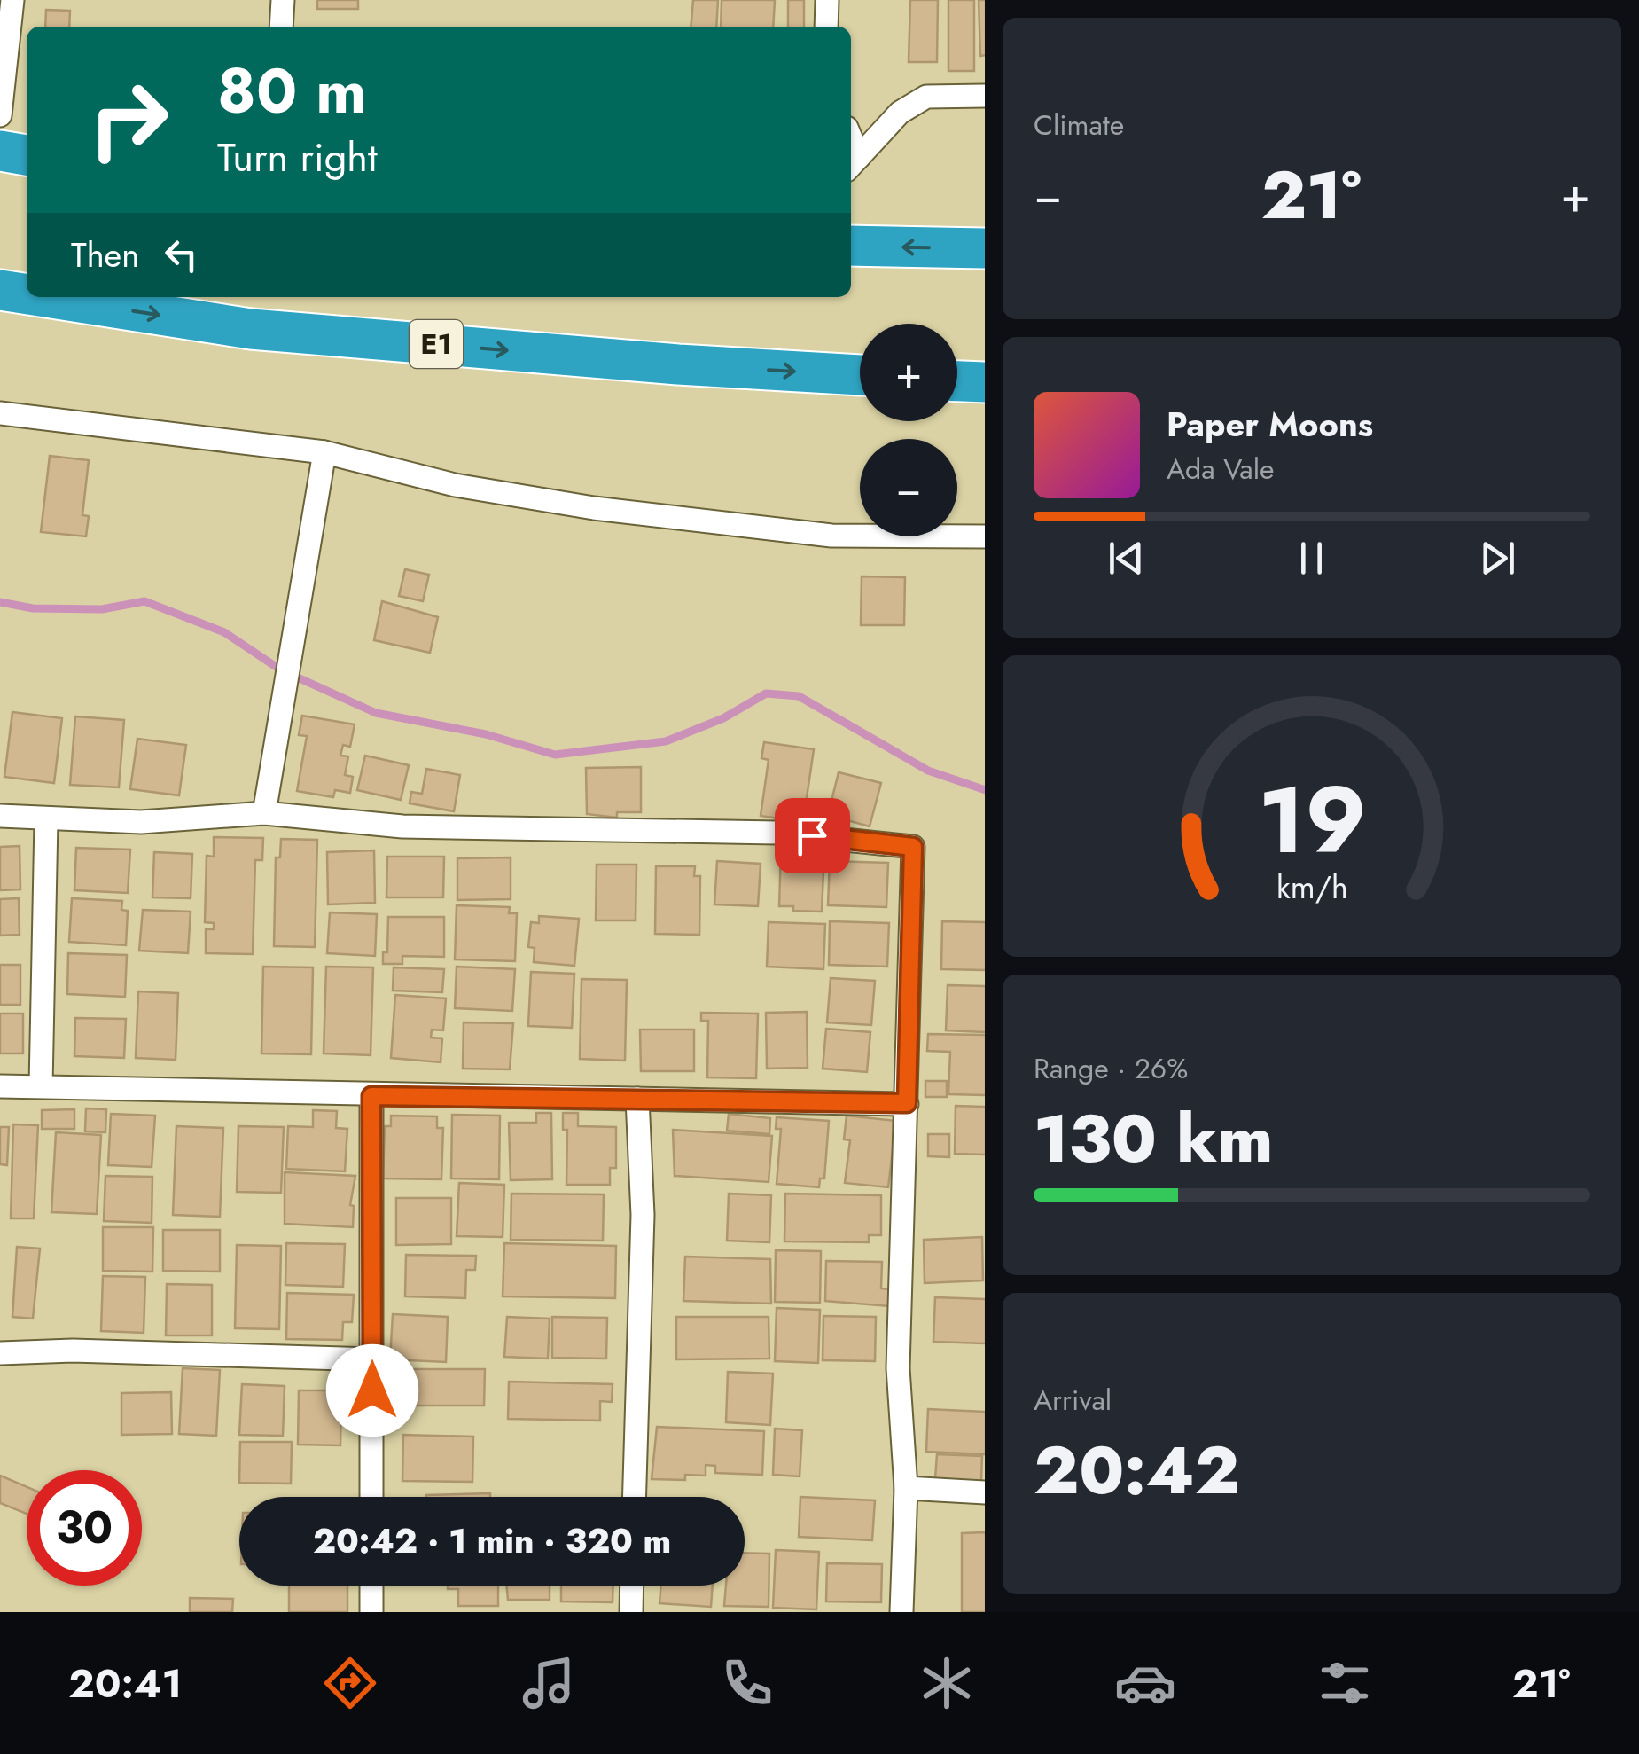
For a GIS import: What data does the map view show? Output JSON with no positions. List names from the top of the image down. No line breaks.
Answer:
{"streets":{"highway":["E1"]},"page":{"tile":["Climate",["Range · 26%","130 km"],["Arrival","20:42"]],"turn":["80 m","Turn right"],"heat":["−","21°","+"],"then":"Then","map_buttons":["+","−"],"song":["Paper Moons","Ada Vale"],"limit":"30","trip":"20:42 · 1 min · 320 m","tabs":["20:41","21°"],"gauge":["19","km/h"]}}
